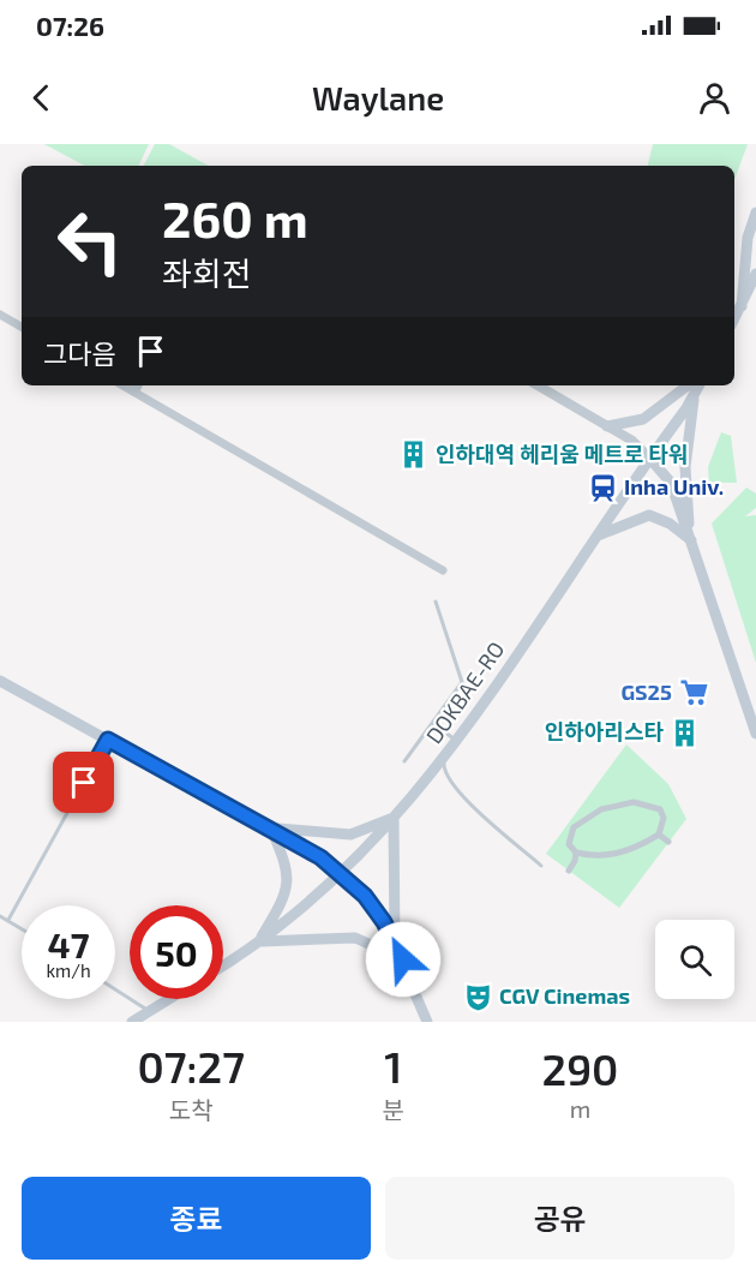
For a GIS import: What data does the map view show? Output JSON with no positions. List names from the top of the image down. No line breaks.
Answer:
{"streets":{"main road":["DOKBAE-RO"]},"places":{"building":["인하대역 헤리움 메트로 타워","인하아리스타"],"station":["Inha Univ."],"supermarket":["GS25"],"theatre":["CGV Cinemas"]},"page":{"status":"07:26","header":"Waylane","turn":["260 m","좌회전"],"then":"그다음","speed":"47 km/h","limit":"50","eta":["07:27","도착","1","분","290","m"],"buttons":["종료","공유"]}}
